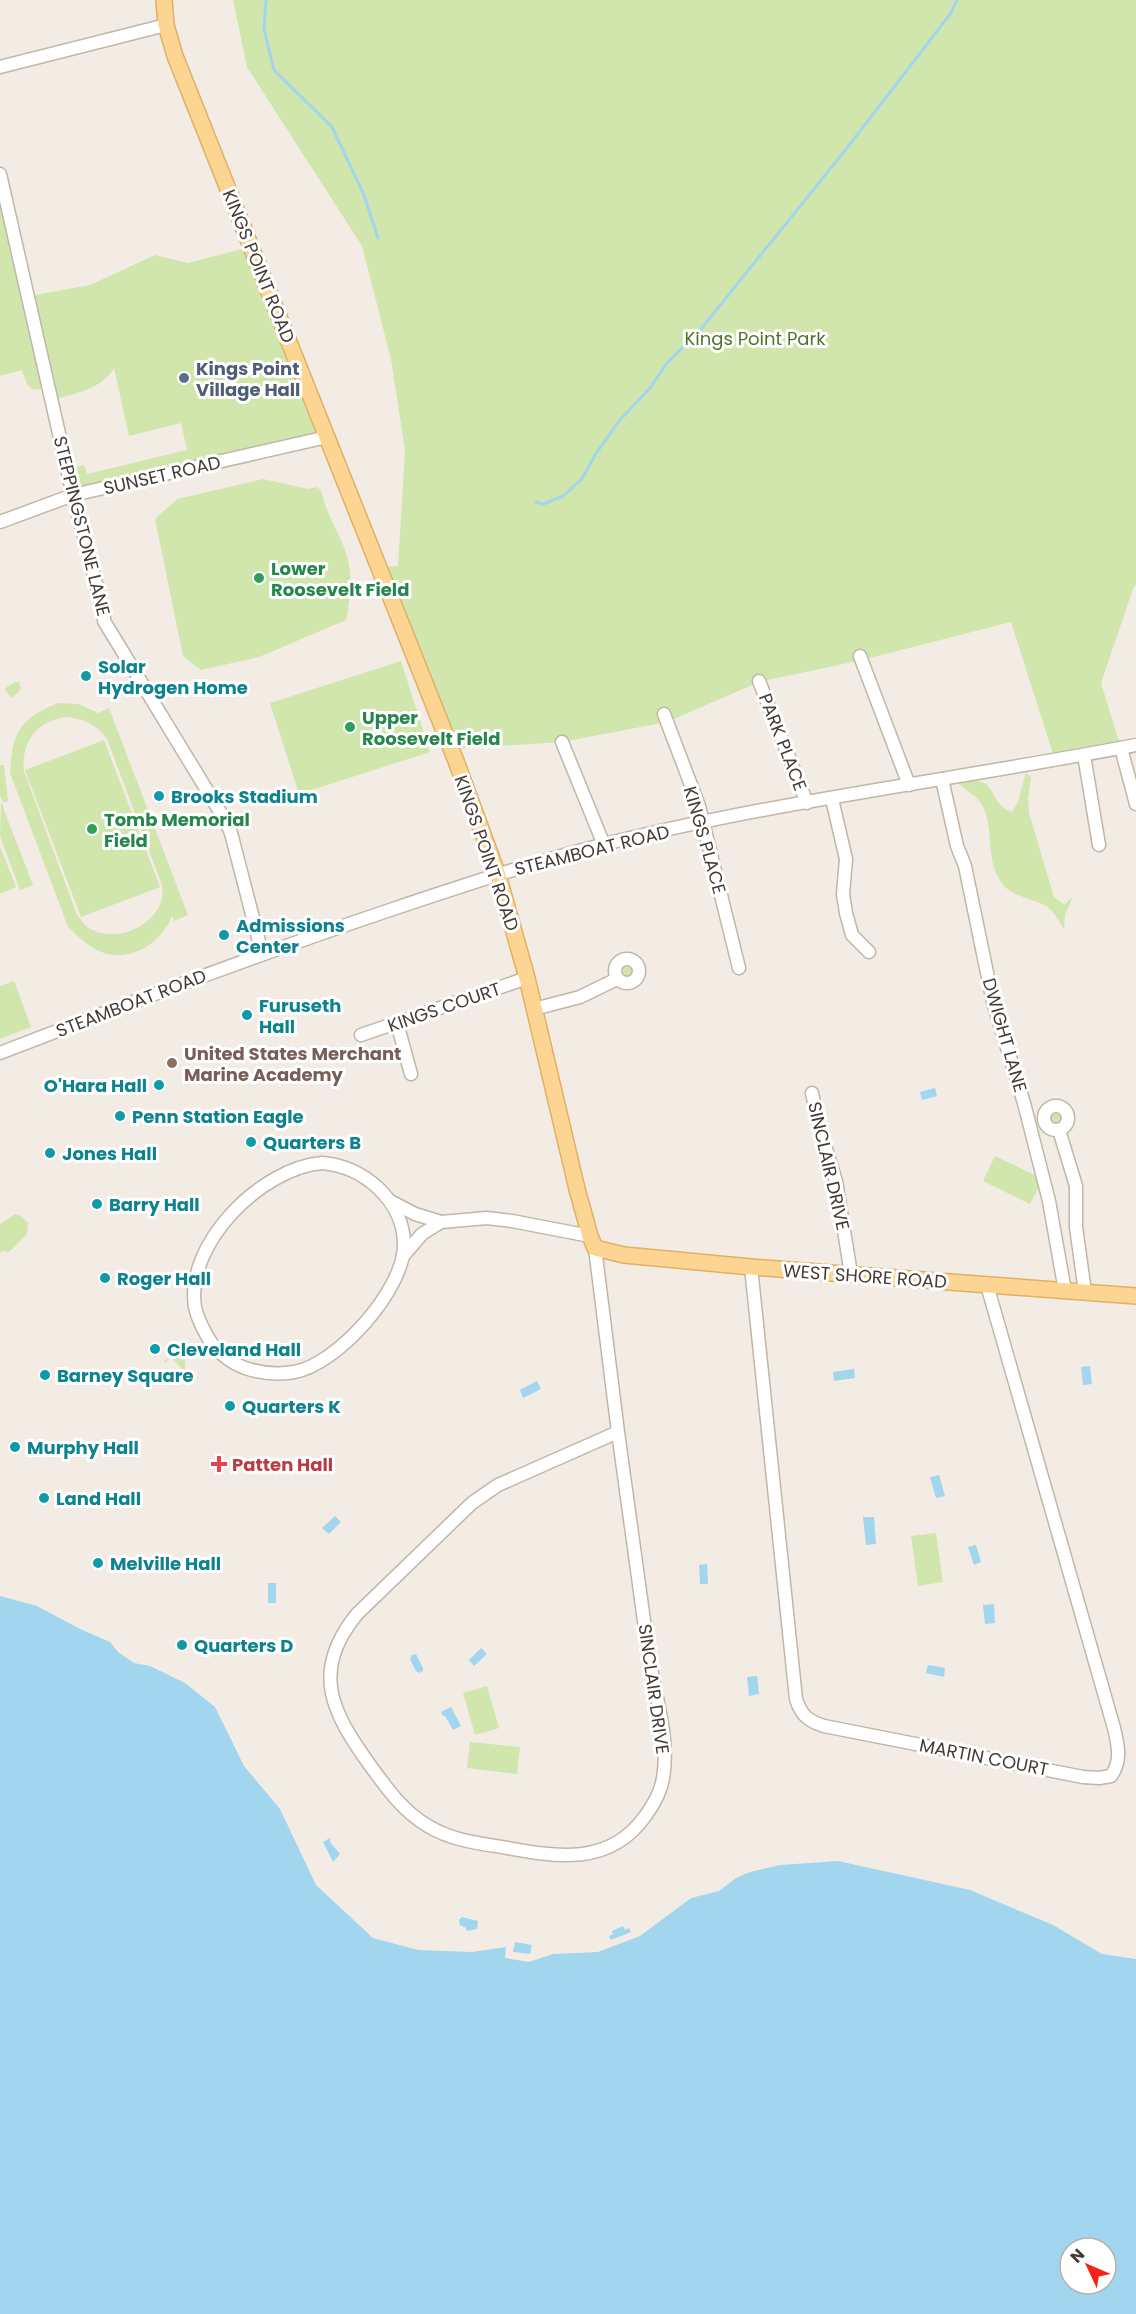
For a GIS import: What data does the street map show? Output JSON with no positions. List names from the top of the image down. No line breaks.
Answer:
{"streets":{"main road":["KINGS POINT ROAD","WEST SHORE ROAD"],"street":["SUNSET ROAD","STEPPINGSTONE LANE","PARK PLACE","KINGS PLACE","STEAMBOAT ROAD","KINGS COURT","DWIGHT LANE","SINCLAIR DRIVE","MARTIN COURT"]},"crossings":[["KINGS POINT ROAD","SUNSET ROAD"],["KINGS POINT ROAD","STEAMBOAT ROAD"],["KINGS POINT ROAD","KINGS COURT"],["KINGS POINT ROAD","SINCLAIR DRIVE"],["KINGS POINT ROAD","WEST SHORE ROAD"],["SUNSET ROAD","STEPPINGSTONE LANE"],["STEPPINGSTONE LANE","STEAMBOAT ROAD"],["PARK PLACE","STEAMBOAT ROAD"],["KINGS PLACE","STEAMBOAT ROAD"],["STEAMBOAT ROAD","DWIGHT LANE"],["DWIGHT LANE","WEST SHORE ROAD"],["SINCLAIR DRIVE","WEST SHORE ROAD"],["WEST SHORE ROAD","MARTIN COURT"]],"parks":["Kings Point Park"],"places":{"other":["Kings Point Village Hall","Lower Roosevelt Field","Solar Hydrogen Home","Upper Roosevelt Field","Brooks Stadium","Tomb Memorial Field","Admissions Center","Furuseth Hall","United States Merchant Marine Academy","O'Hara Hall","Penn Station Eagle","Quarters B","Jones Hall","Barry Hall","Roger Hall","Cleveland Hall","Barney Square","Quarters K","Murphy Hall","Land Hall","Melville Hall","Quarters D"],"health":["Patten Hall"]},"north":"top left"}
